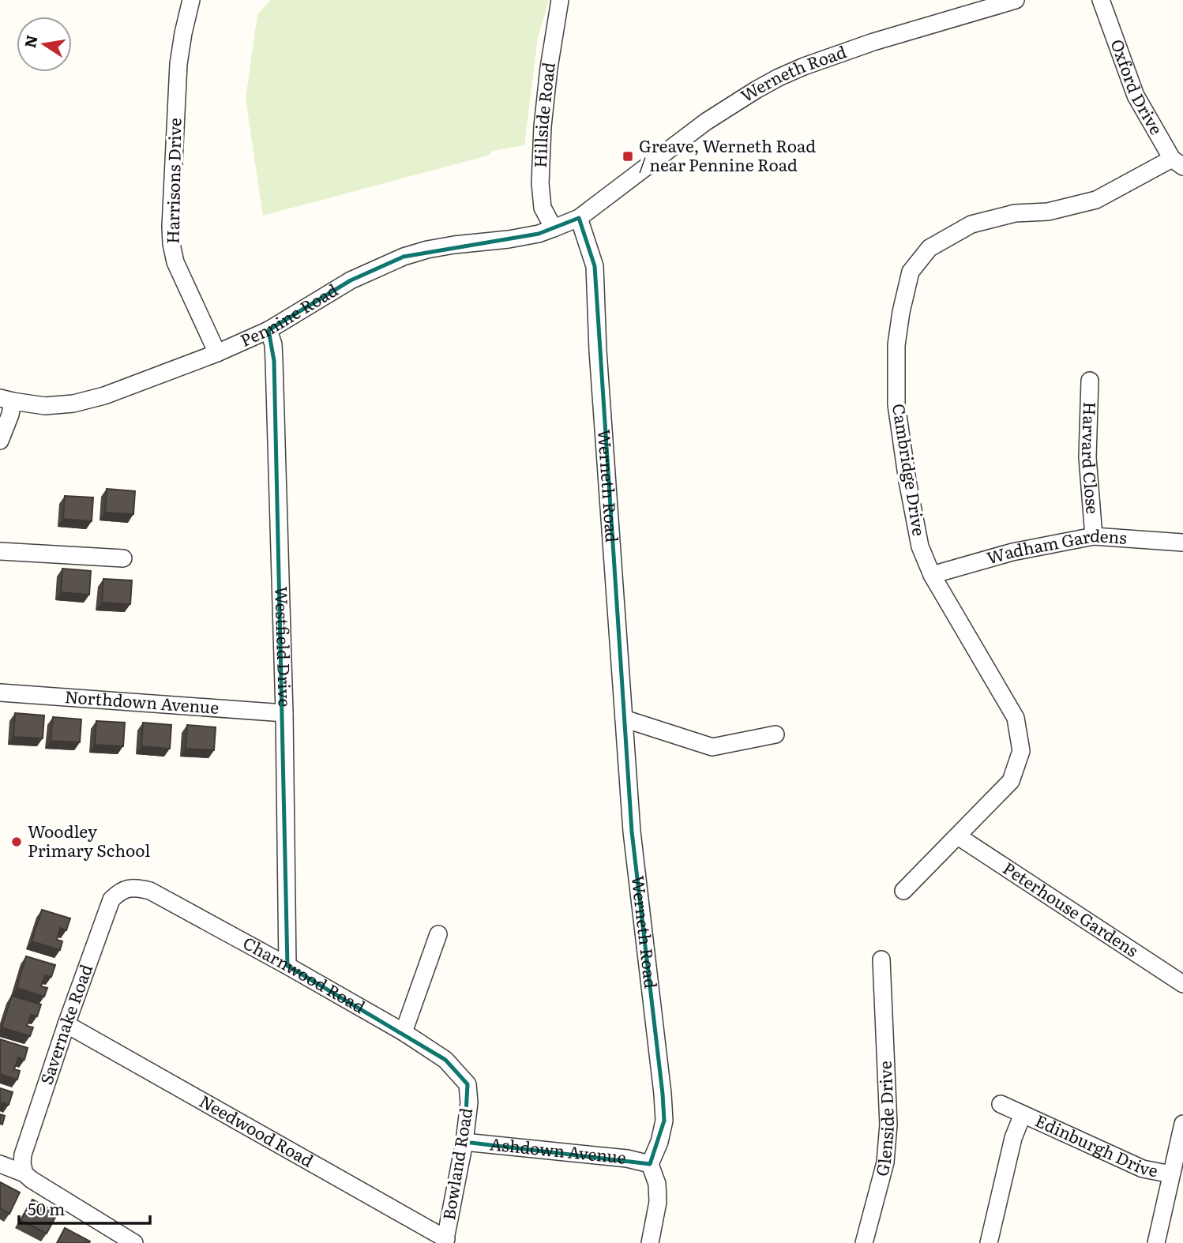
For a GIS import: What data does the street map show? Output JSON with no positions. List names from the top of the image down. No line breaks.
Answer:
{"streets":{"street":["Werneth Road","Oxford Drive","Hillside Road","Harrisons Drive","Pennine Road","Harvard Close","Cambridge Drive","Wadham Gardens","Westfield Drive","Northdown Avenue","Peterhouse Gardens","Charnwood Road","Savernake Road","Glenside Drive","Needwood Road","Edinburgh Drive","Ashdown Avenue","Bowland Road"]},"crossings":[["Werneth Road","Pennine Road"],["Werneth Road","Ashdown Avenue"],["Oxford Drive","Cambridge Drive"],["Hillside Road","Pennine Road"],["Harrisons Drive","Pennine Road"],["Pennine Road","Westfield Drive"],["Harvard Close","Wadham Gardens"],["Cambridge Drive","Wadham Gardens"],["Cambridge Drive","Peterhouse Gardens"],["Westfield Drive","Northdown Avenue"],["Westfield Drive","Charnwood Road"],["Charnwood Road","Savernake Road"],["Charnwood Road","Bowland Road"],["Savernake Road","Needwood Road"],["Needwood Road","Bowland Road"],["Ashdown Avenue","Bowland Road"]],"places":{"transit":["Greave, Werneth Road / near Pennine Road"],"other":["Woodley Primary School"]},"scale_bar":"50 m","north":"left"}
